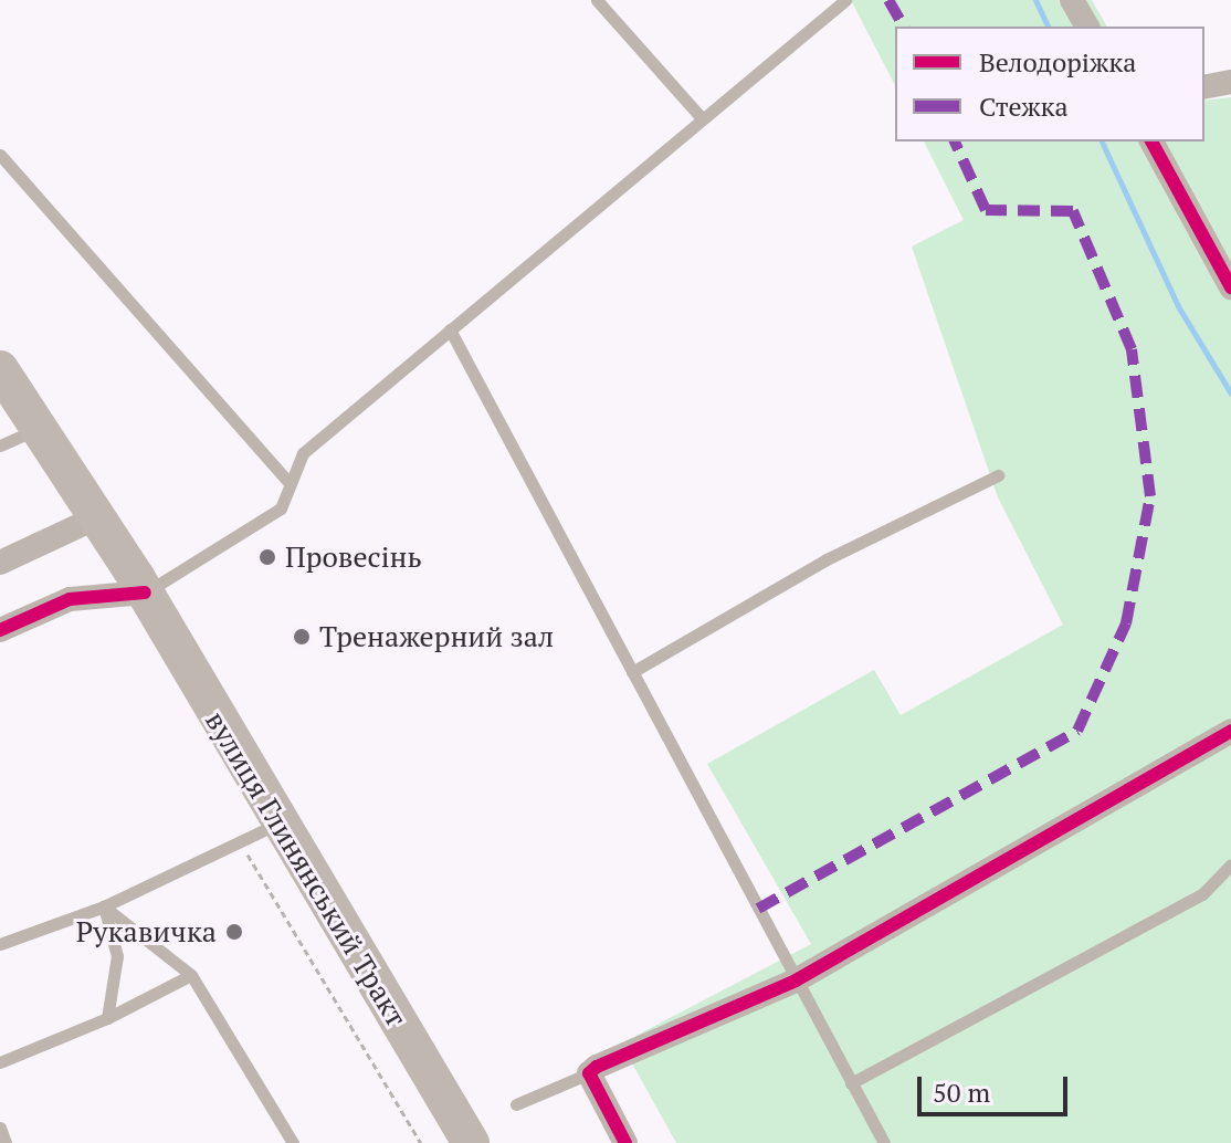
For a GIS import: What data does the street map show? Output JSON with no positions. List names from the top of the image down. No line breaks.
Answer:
{"streets":{"main road":["вулиця Глинянський Тракт"]},"places":["Провесінь","Тренажерний зал","Рукавичка"],"legend":["Велодоріжка","Стежка"],"scale_bar":"50 m"}
